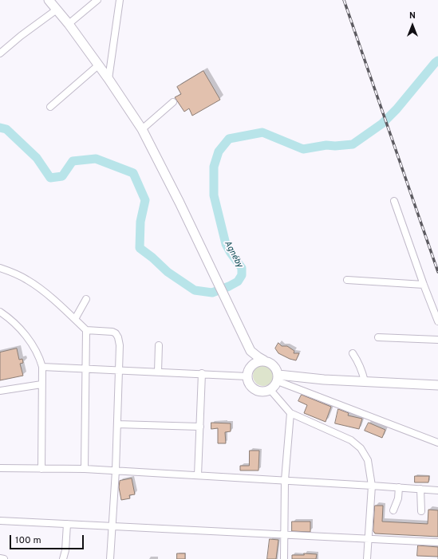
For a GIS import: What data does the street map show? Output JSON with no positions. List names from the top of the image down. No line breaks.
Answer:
{"water":["Agnéby"],"scale_bar":"100 m","north":"top"}
